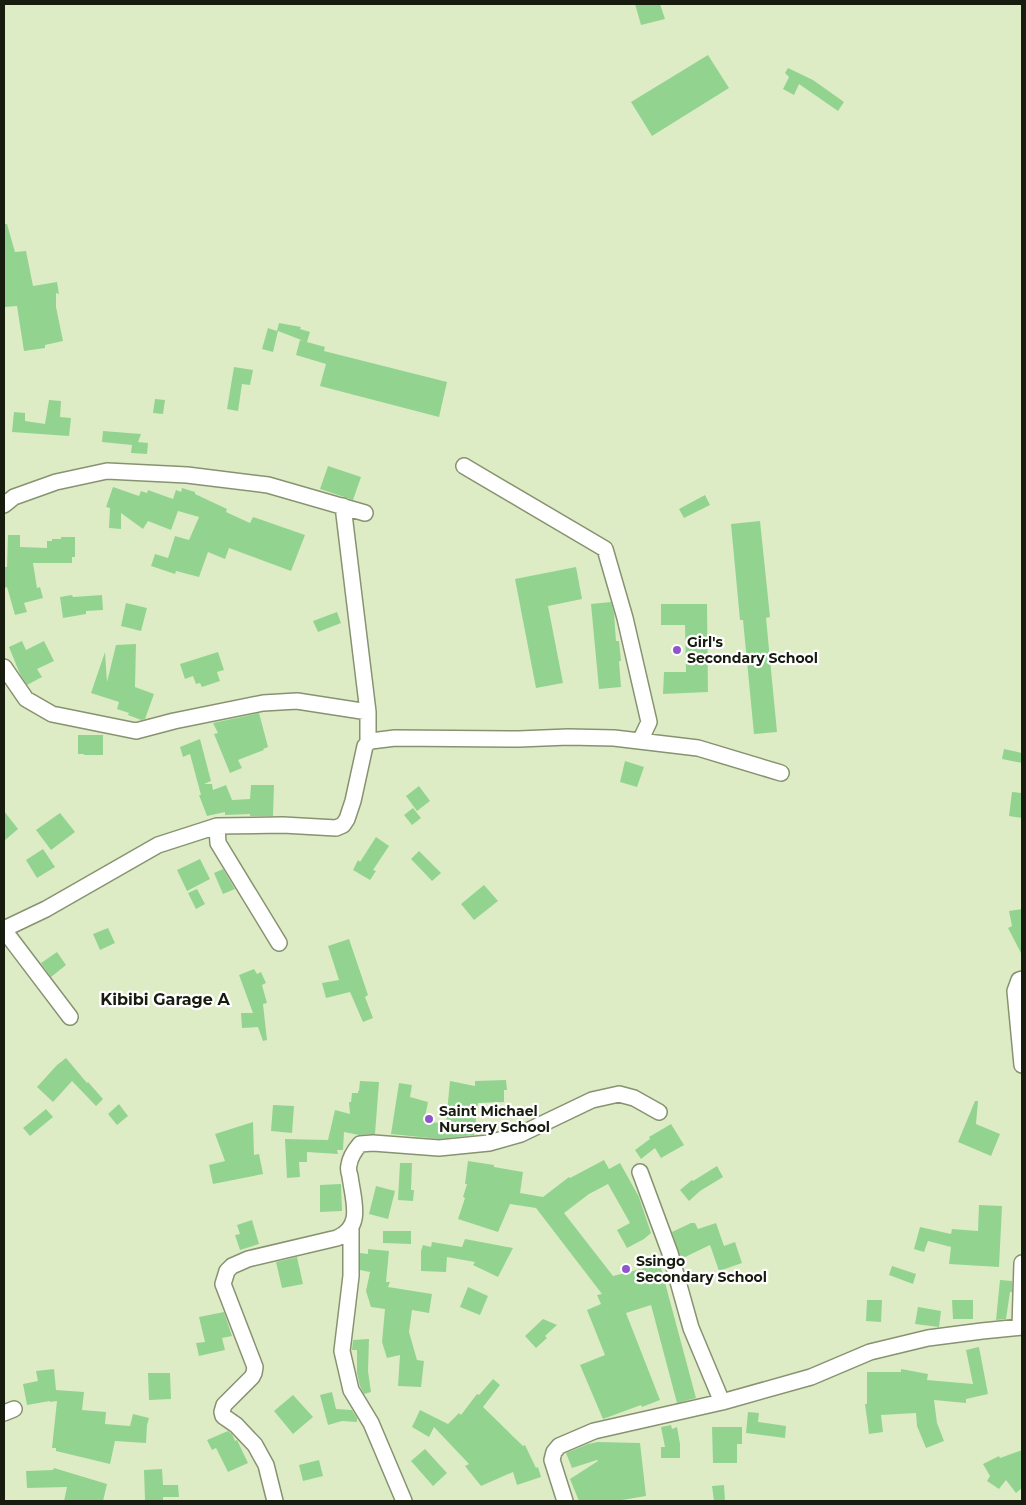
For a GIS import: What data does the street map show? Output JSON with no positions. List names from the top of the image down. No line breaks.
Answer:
{"districts":["Kibibi Garage A"],"places":["Girl's Secondary School","Saint Michael Nursery School","Ssingo Secondary School"]}
